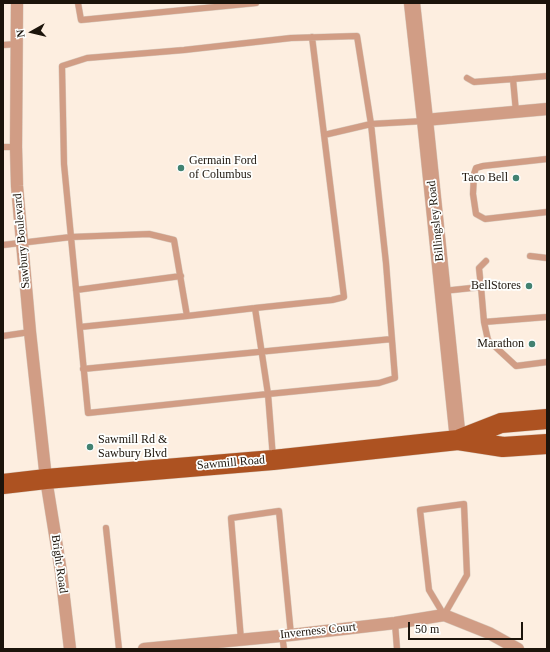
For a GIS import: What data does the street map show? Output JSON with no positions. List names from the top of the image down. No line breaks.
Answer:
{"streets":{"main road":["Sawmill Road"],"street":["Billingsley Road","Sawbury Boulevard","Bright Road","Inverness Court"]},"crossings":[["Billingsley Road","Sawmill Road"],["Sawbury Boulevard","Sawmill Road"],["Sawbury Boulevard","Bright Road"],["Sawmill Road","Bright Road"]],"places":["Germain Ford of Columbus","Taco Bell","BellStores","Marathon","Sawmill Rd & Sawbury Blvd"],"scale_bar":"50 m","north":"left"}
